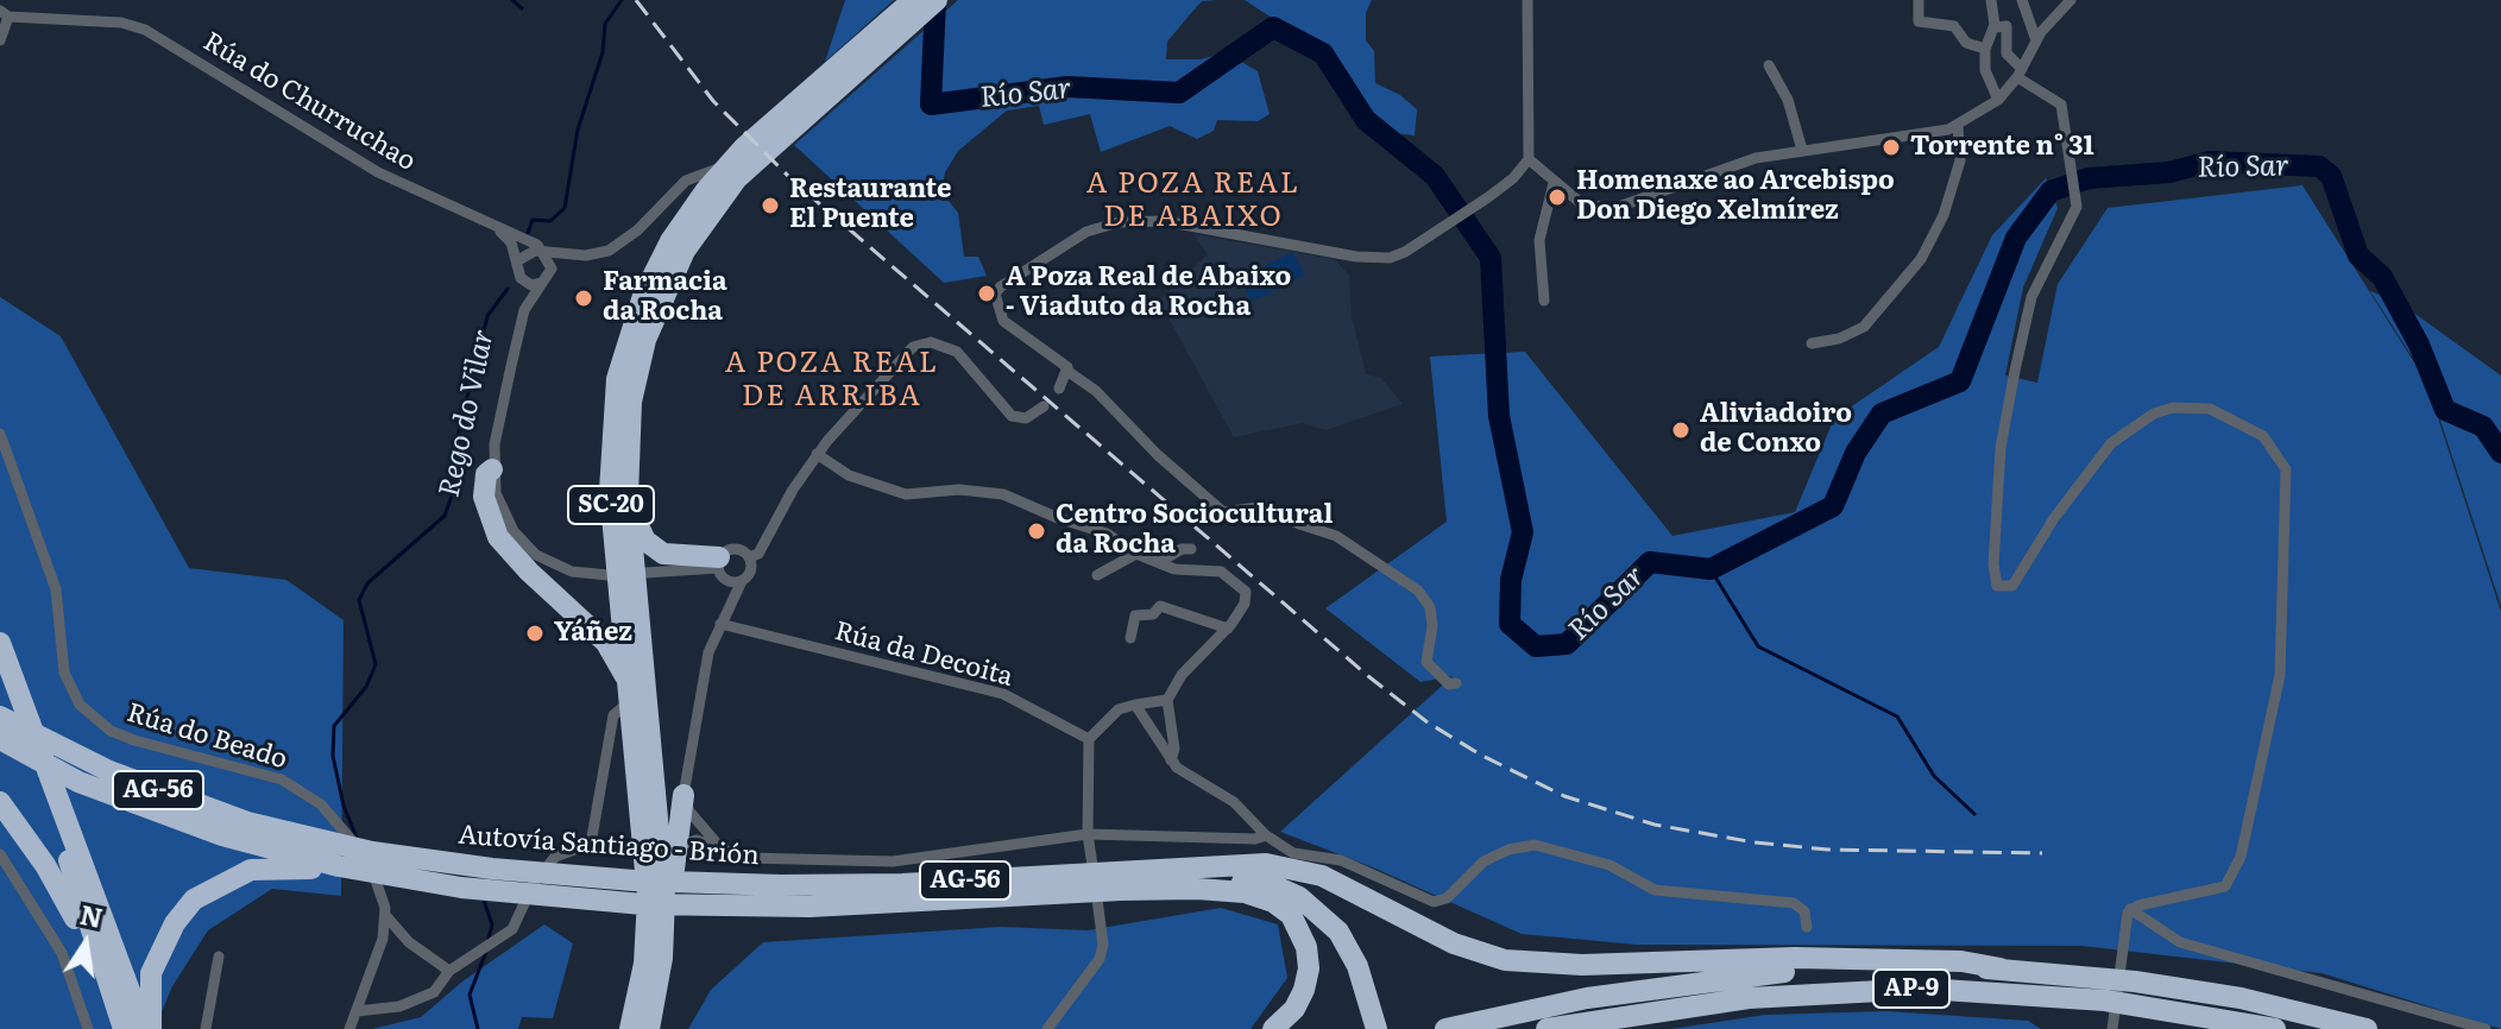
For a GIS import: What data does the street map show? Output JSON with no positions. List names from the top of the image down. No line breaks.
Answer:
{"streets":{"highway":["SC-20","AG-56","Autovía Santiago - Brión","AP-9"],"street":["Rúa do Churruchao","Rúa da Decoita","Rúa do Beado"]},"crossings":[["Rúa do Churruchao","SC-20"],["Autovía Santiago - Brión","AP-9"]],"districts":["A POZA REAL DE ABAIXO","A POZA REAL DE ARRIBA"],"water":["Río Sar","Rego do Vilar"],"places":["Torrente n° 31","Homenaxe ao Arcebispo Don Diego Xelmírez","Restaurante El Puente","A Poza Real de Abaixo - Viaduto da Rocha","Farmacia da Rocha","Aliviadoiro de Conxo","Centro Sociocultural da Rocha","Yáñez"],"north":"top"}
